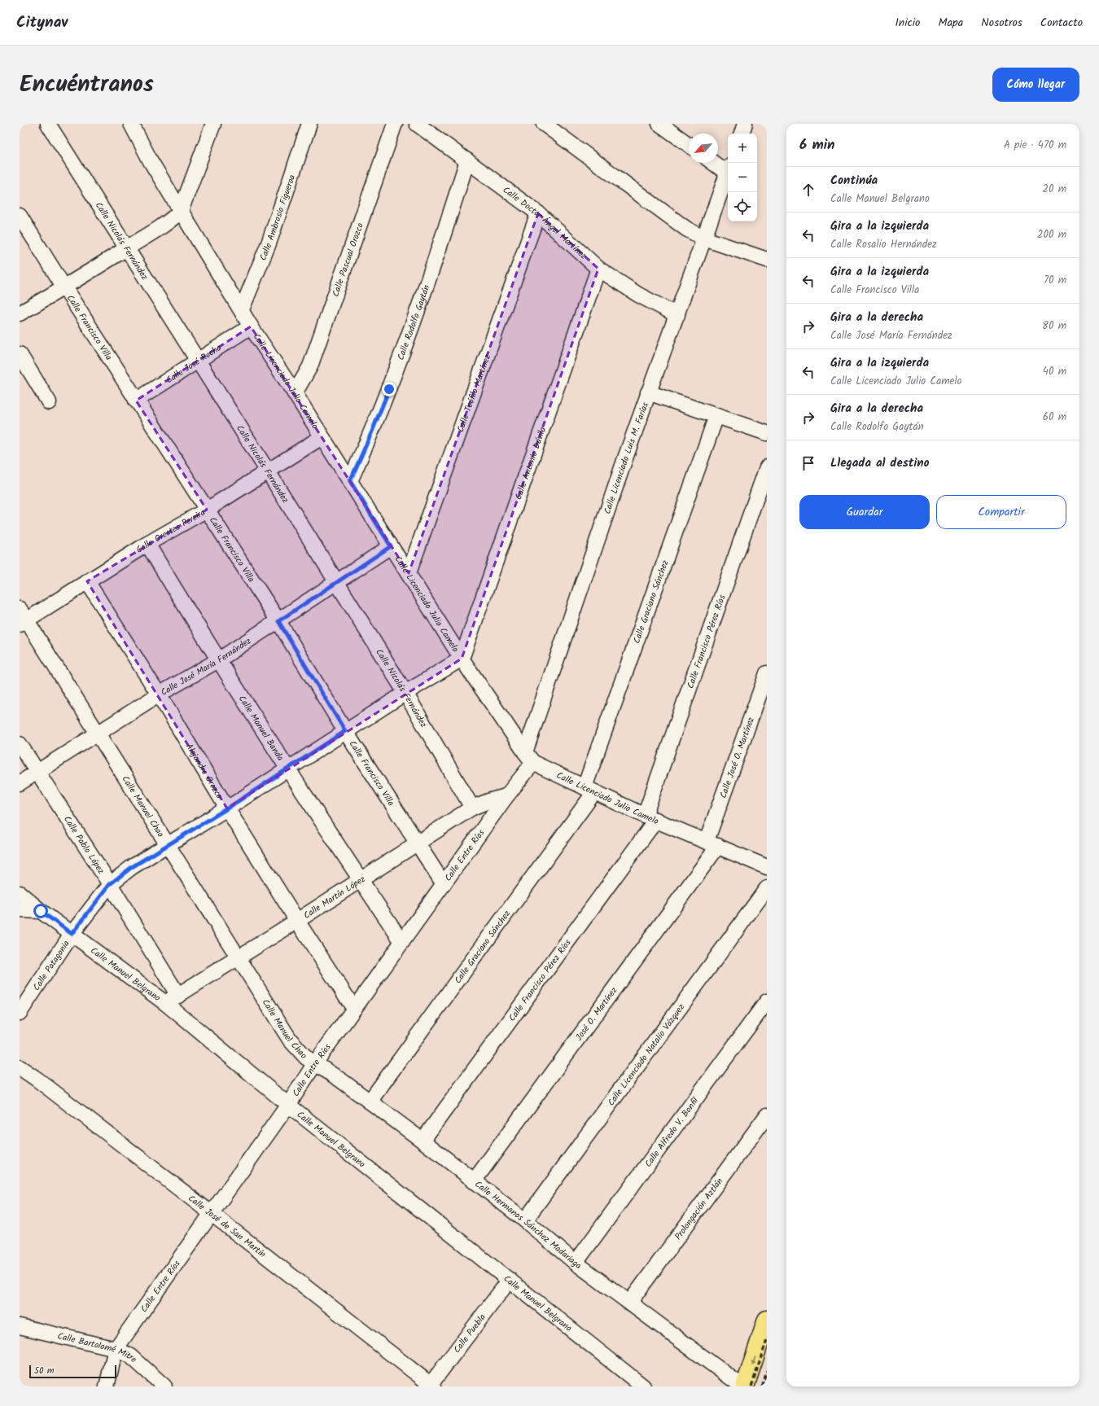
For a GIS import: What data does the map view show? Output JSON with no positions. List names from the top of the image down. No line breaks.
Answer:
{"streets":{"street":["Calle Ambrosio Figueroa","Calle Doctor Ángel Martínez","Calle Nicolás Fernández","Calle Pascual Orozco","Calle Rodolfo Gaytán","Calle Francisco Villa","Calle José Rocha","Calle Licenciado Julio Camelo","Calle Teófilo Martínez","Calle Licenciado Luis M. Farías","Calle Antonio Dávila","Calle Orestes Pereira","Calle Graciano Sánchez","Calle Francisco Pérez Ríos","Calle José María Fernández","Calle Manuel Banda","Calle José O. Martínez","Alejandro Orozco","Calle Manuel Chao","Calle Pablo López","Calle Entre Ríos","Calle Martín López","Calle Patagonia","Calle Manuel Belgrano","José O. Martínez","Calle Licenciado Natalio Vázquez","Calle Alfredo V. Bonfil","Prolongación Aztlán","Calle Hermanos Sánchez Madariaga","Calle José de San Martín","Calle Puebla","Calle Bartolomé Mitre"]},"crossings":[["Calle Ambrosio Figueroa","Calle Licenciado Julio Camelo"],["Calle Doctor Ángel Martínez","Calle Rodolfo Gaytán"],["Calle Doctor Ángel Martínez","Calle Teófilo Martínez"],["Calle Doctor Ángel Martínez","Calle Licenciado Luis M. Farías"],["Calle Doctor Ángel Martínez","Calle Antonio Dávila"],["Calle Nicolás Fernández","Calle José Rocha"],["Calle Nicolás Fernández","Calle Orestes Pereira"],["Calle Nicolás Fernández","Calle José María Fernández"],["Calle Nicolás Fernández","Calle Martín López"],["Calle Nicolás Fernández","Calle Patagonia"],["Calle Pascual Orozco","Calle Licenciado Julio Camelo"],["Calle Rodolfo Gaytán","Calle Licenciado Julio Camelo"],["Calle Francisco Villa","Calle José Rocha"],["Calle Francisco Villa","Calle Orestes Pereira"],["Calle Francisco Villa","Calle José María Fernández"],["Calle Francisco Villa","Calle Entre Ríos"],["Calle Francisco Villa","Calle Martín López"],["Calle Francisco Villa","Calle Patagonia"],["Calle José Rocha","Calle Licenciado Julio Camelo"],["Calle Licenciado Julio Camelo","Calle Teófilo Martínez"],["Calle Licenciado Julio Camelo","Calle Licenciado Luis M. Farías"],["Calle Licenciado Julio Camelo","Calle Antonio Dávila"],["Calle Licenciado Julio Camelo","Calle Orestes Pereira"],["Calle Licenciado Julio Camelo","Calle Graciano Sánchez"],["Calle Licenciado Julio Camelo","Calle Francisco Pérez Ríos"],["Calle Licenciado Julio Camelo","Calle José María Fernández"],["Calle Licenciado Julio Camelo","Calle José O. Martínez"],["Calle Licenciado Julio Camelo","Calle Entre Ríos"],["Calle Licenciado Julio Camelo","Calle Patagonia"],["Calle Licenciado Julio Camelo","José O. Martínez"],["Calle Licenciado Luis M. Farías","Calle Entre Ríos"],["Calle Antonio Dávila","Calle Patagonia"],["Calle Orestes Pereira","Calle Manuel Banda"],["Calle Orestes Pereira","Alejandro Orozco"],["Calle Orestes Pereira","Calle Manuel Chao"],["Calle Graciano Sánchez","Calle Hermanos Sánchez Madariaga"],["Calle Francisco Pérez Ríos","Calle Hermanos Sánchez Madariaga"],["Calle José María Fernández","Calle Manuel Banda"],["Calle José María Fernández","Alejandro Orozco"],["Calle José María Fernández","Calle Manuel Chao"],["Calle José María Fernández","Calle Pablo López"],["Calle Manuel Banda","Calle Entre Ríos"],["Calle Manuel Banda","Calle Martín López"],["Calle Manuel Banda","Calle Patagonia"],["Calle José O. Martínez","José O. Martínez"],["Alejandro Orozco","Calle Entre Ríos"],["Alejandro Orozco","Calle Martín López"],["Alejandro Orozco","Calle Patagonia"],["Calle Manuel Chao","Calle Entre Ríos"],["Calle Manuel Chao","Calle Martín López"],["Calle Manuel Chao","Calle Patagonia"],["Calle Manuel Chao","Calle Hermanos Sánchez Madariaga"],["Calle Pablo López","Calle Martín López"],["Calle Pablo López","Calle Patagonia"],["Calle Entre Ríos","Calle Martín López"],["Calle Entre Ríos","Calle Manuel Belgrano"],["Calle Entre Ríos","Calle Hermanos Sánchez Madariaga"],["Calle Entre Ríos","Calle José de San Martín"],["Calle Entre Ríos","Calle Bartolomé Mitre"],["Calle Martín López","Calle Manuel Belgrano"],["Calle Patagonia","Calle Manuel Belgrano"],["Calle Manuel Belgrano","Calle Puebla"],["José O. Martínez","Calle Hermanos Sánchez Madariaga"],["Calle Licenciado Natalio Vázquez","Calle Hermanos Sánchez Madariaga"],["Calle Alfredo V. Bonfil","Calle Hermanos Sánchez Madariaga"],["Prolongación Aztlán","Calle Hermanos Sánchez Madariaga"],["Calle José de San Martín","Calle Puebla"]],"scale_bar":"50 m","north":"bottom left","page":{"header":"Citynav","nav":["Inicio","Mapa","Nosotros","Contacto"],"title":"Encuéntranos","buttons":["Cómo llegar",["Guardar","Compartir"]],"heading":["6 min","A pie · 470 m"],"map_buttons":["+","−"],"list":[["Continúa","Calle Manuel Belgrano","20 m"],["Gira a la izquierda","Calle Rosalio Hernández","200 m"],["Gira a la izquierda","Calle Francisco Villa","70 m"],["Gira a la derecha","Calle José María Fernández","80 m"],["Gira a la izquierda","Calle Licenciado Julio Camelo","40 m"],["Gira a la derecha","Calle Rodolfo Gaytán","60 m"],"Llegada al destino"],"scale":"50 m"}}
